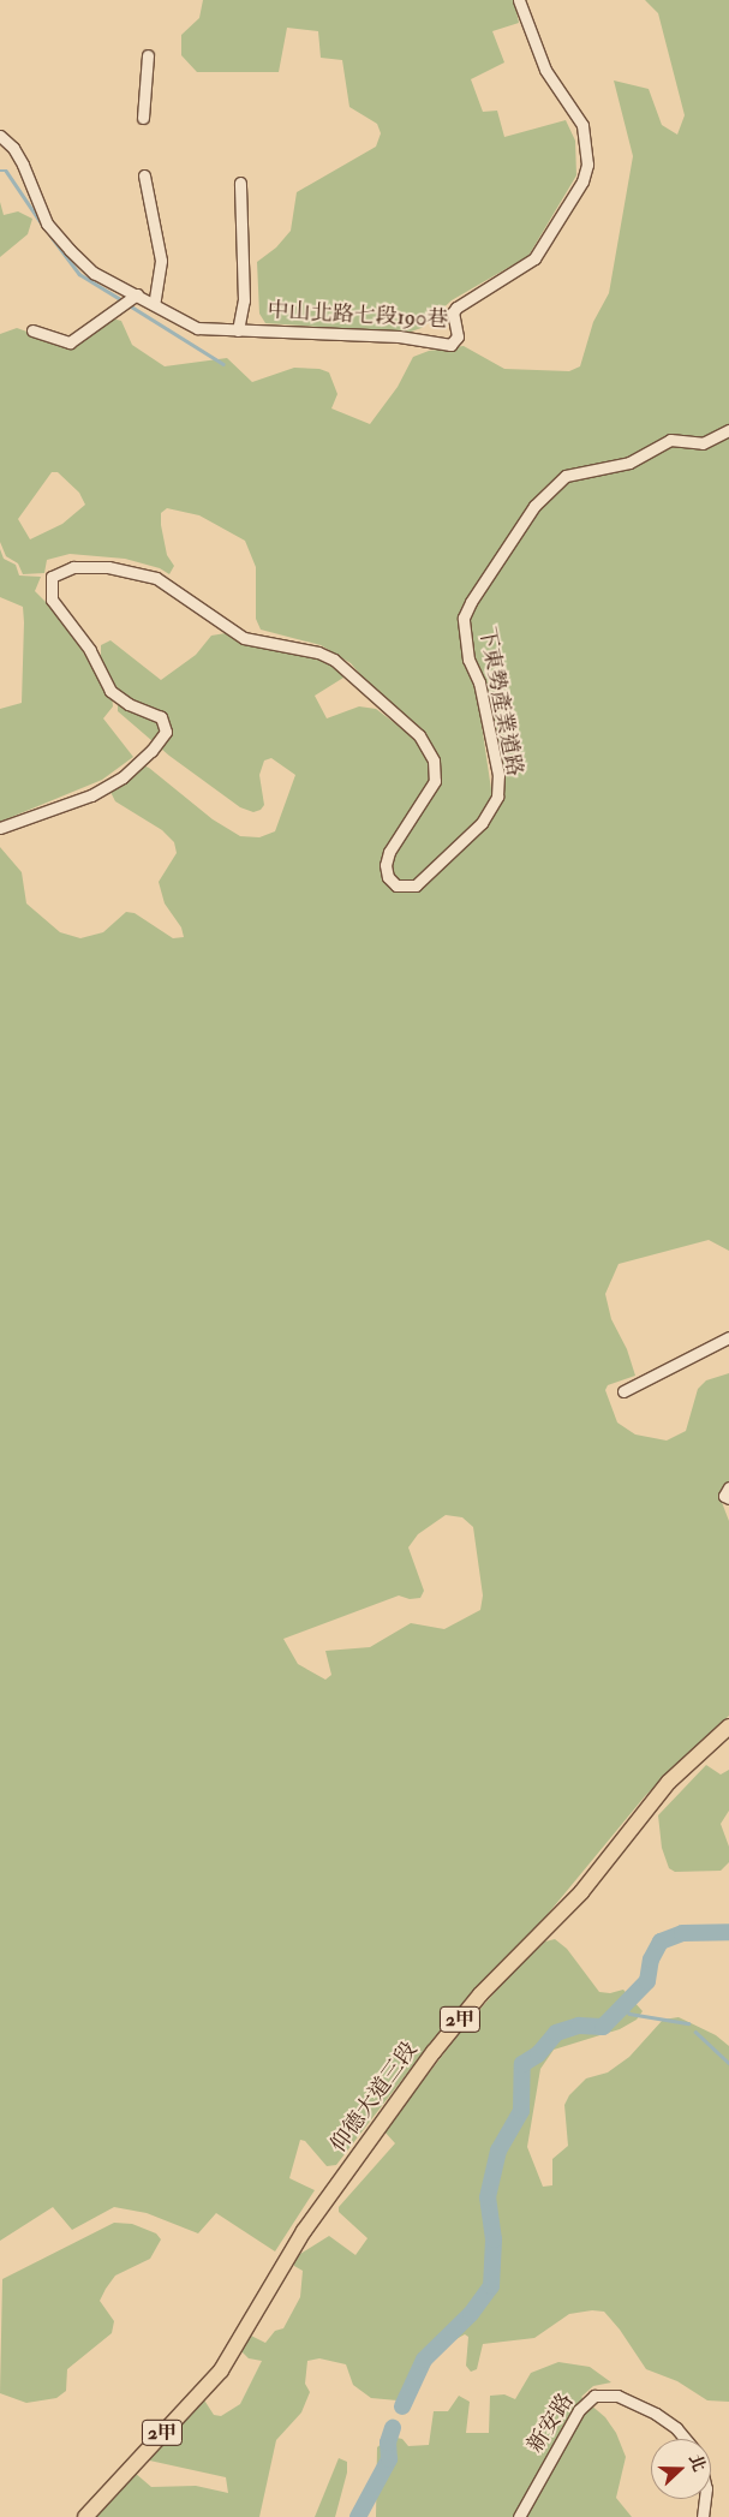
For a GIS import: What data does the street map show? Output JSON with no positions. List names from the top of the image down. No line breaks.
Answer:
{"streets":{"main road":["2甲","仰德大道三段"],"street":["中山北路七段190巷","下東勢產業道路","新安路"]},"north":"right"}
